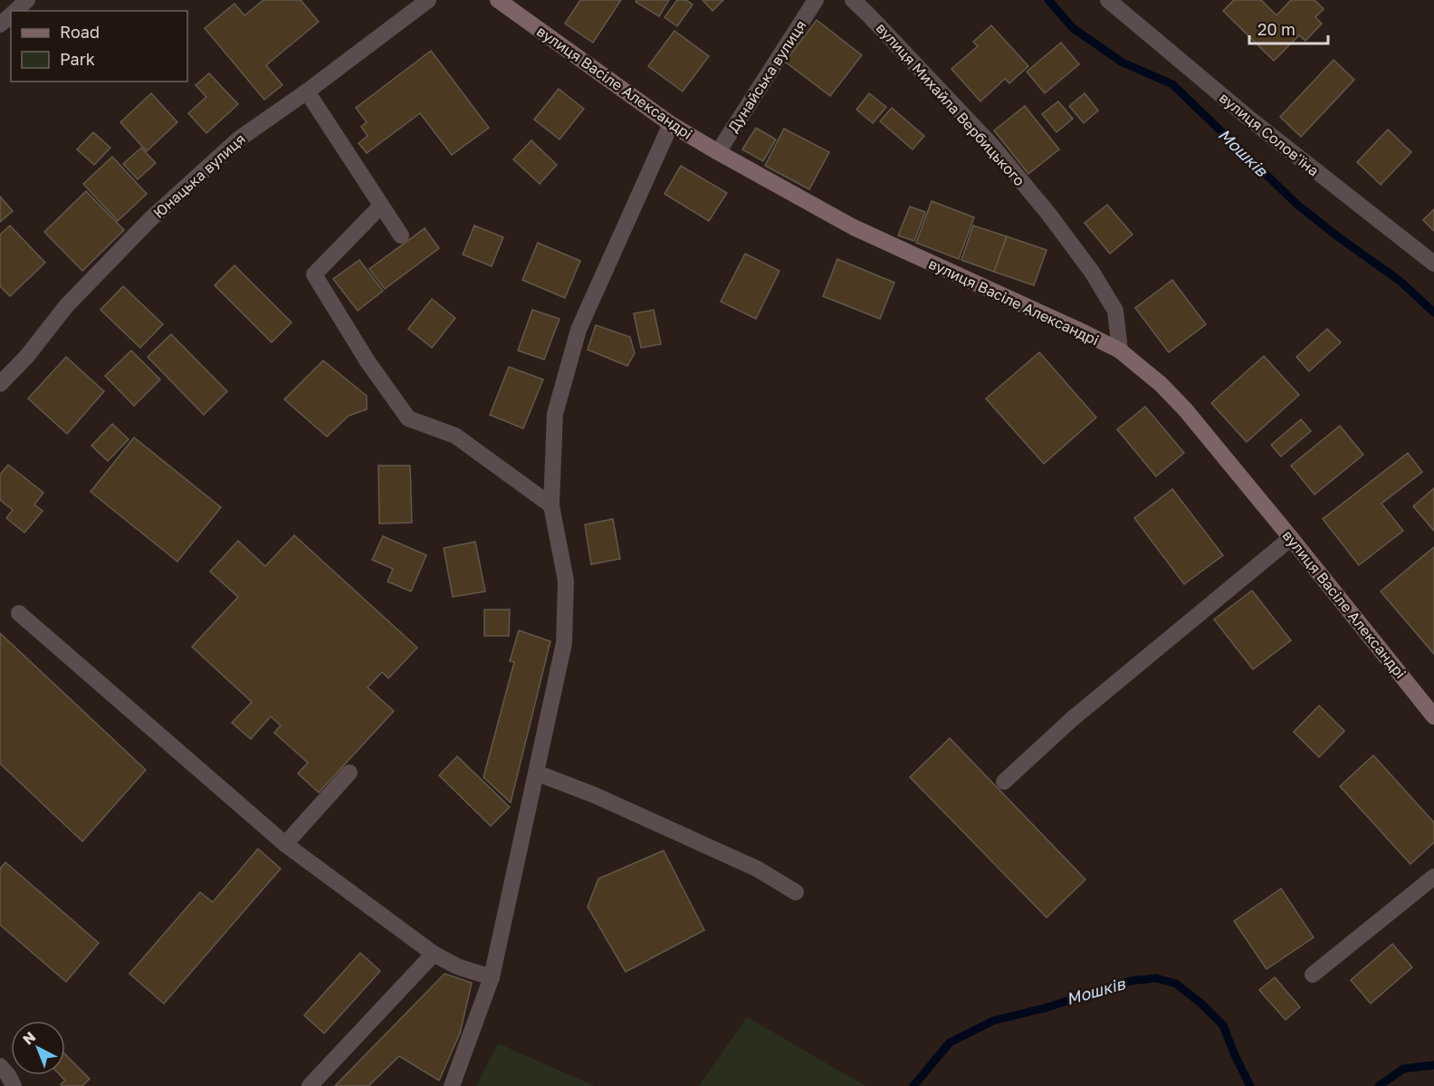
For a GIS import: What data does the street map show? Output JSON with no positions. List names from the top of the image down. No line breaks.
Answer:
{"streets":{"main road":["вулиця Васіле Александрі"],"street":["Дунайська вулиця","вулиця Михайла Вербицького","вулиця Солов'їна","Юнацька вулиця"]},"crossings":[["Дунайська вулиця","вулиця Васіле Александрі"],["вулиця Васіле Александрі","вулиця Михайла Вербицького"]],"water":["Мошків"],"legend":["Road","Park"],"scale_bar":"20 m","north":"top left"}
